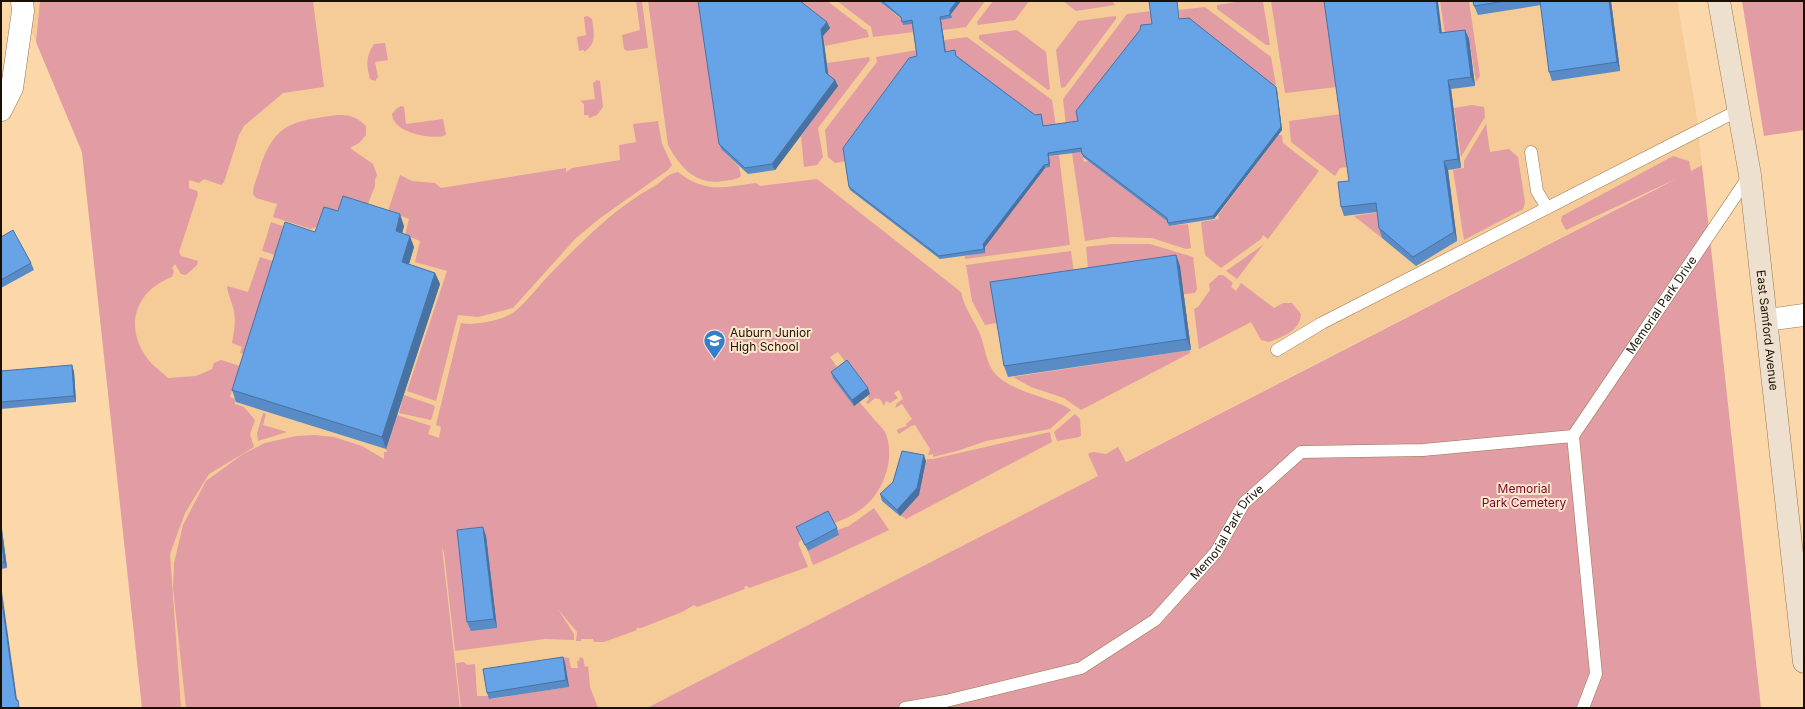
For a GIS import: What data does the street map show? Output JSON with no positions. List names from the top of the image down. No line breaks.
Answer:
{"streets":{"street":["East Samford Avenue"],"lane":["Memorial Park Drive"]},"crossings":[["Memorial Park Drive","East Samford Avenue"]],"parks":["Memorial Park Cemetery"],"places":{"school or university":["Auburn Junior High School"]}}
